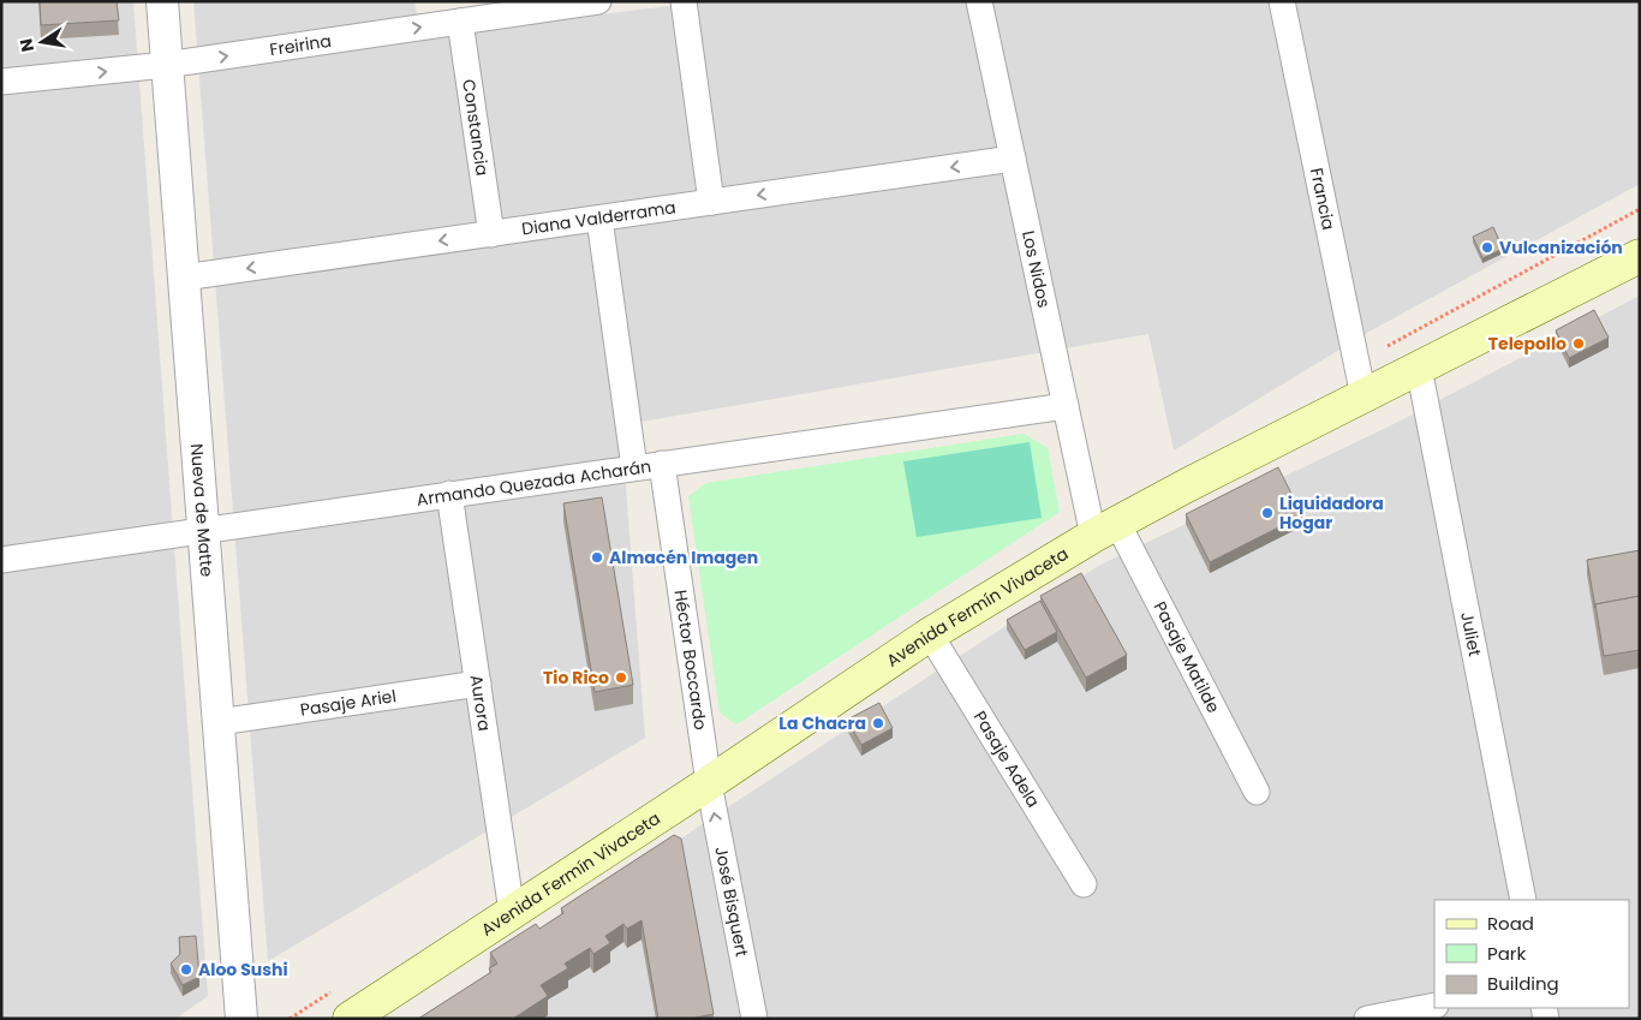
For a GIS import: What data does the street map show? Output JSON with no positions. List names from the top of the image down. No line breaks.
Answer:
{"streets":{"main road":["Avenida Fermín Vivaceta"],"street":["Freirina","Constancia","Francia","Diana Valderrama","Los Nidos","Armando Quezada Acharán","Nueva de Matte","Juliet","Pasaje Matilde","Héctor Boccardo","Pasaje Ariel","Aurora","Pasaje Adela","José Bisquert"]},"crossings":[["Freirina","Constancia"],["Freirina","Nueva de Matte"],["Constancia","Diana Valderrama"],["Francia","Avenida Fermín Vivaceta"],["Diana Valderrama","Los Nidos"],["Diana Valderrama","Nueva de Matte"],["Los Nidos","Armando Quezada Acharán"],["Los Nidos","Avenida Fermín Vivaceta"],["Los Nidos","Pasaje Matilde"],["Armando Quezada Acharán","Nueva de Matte"],["Armando Quezada Acharán","Héctor Boccardo"],["Armando Quezada Acharán","Aurora"],["Nueva de Matte","Pasaje Ariel"],["Avenida Fermín Vivaceta","Juliet"],["Avenida Fermín Vivaceta","Pasaje Matilde"],["Avenida Fermín Vivaceta","Héctor Boccardo"],["Avenida Fermín Vivaceta","Aurora"],["Avenida Fermín Vivaceta","Pasaje Adela"],["Avenida Fermín Vivaceta","José Bisquert"],["Héctor Boccardo","José Bisquert"],["Pasaje Ariel","Aurora"]],"one_way":["Freirina","Diana Valderrama","José Bisquert"],"places":["Vulcanización","Telepollo","Liquidadora Hogar","Almacén Imagen","Tio Rico","La Chacra","Aloo Sushi"],"legend":["Road","Park","Building"],"north":"left"}
